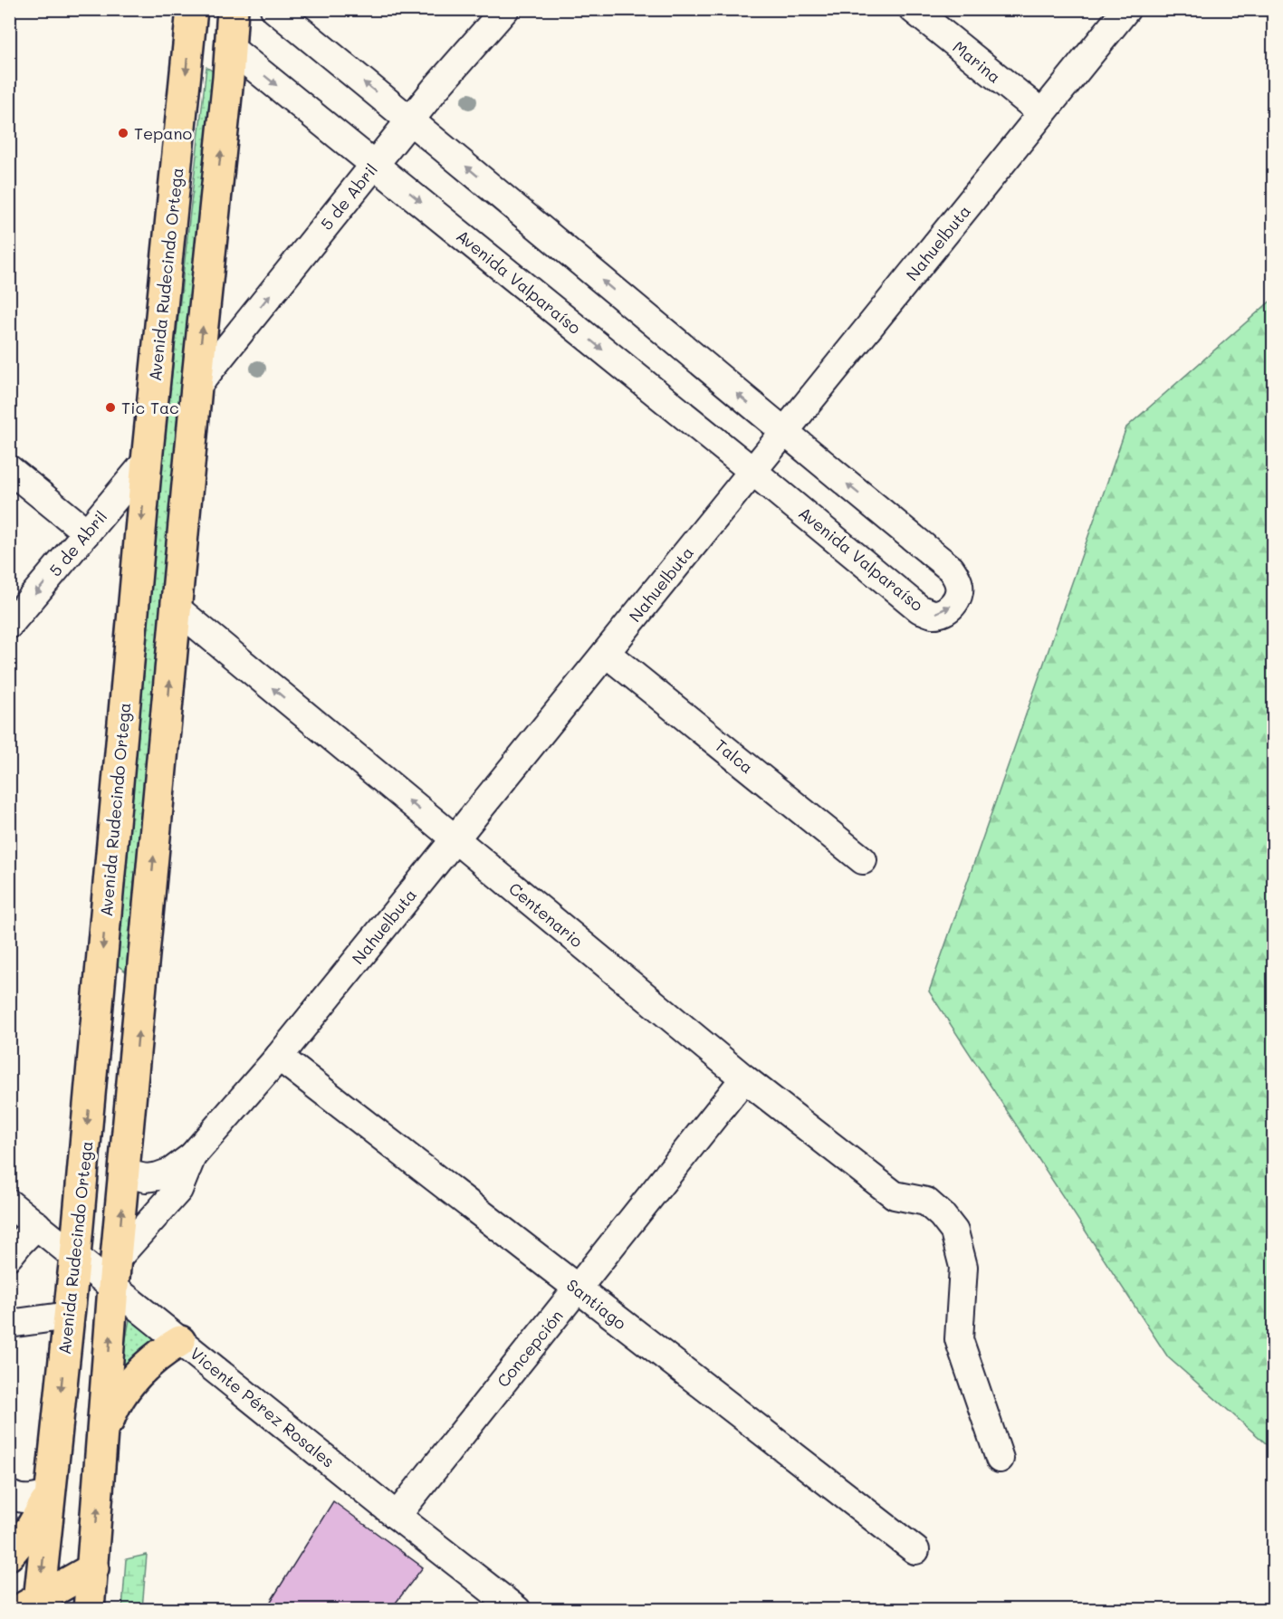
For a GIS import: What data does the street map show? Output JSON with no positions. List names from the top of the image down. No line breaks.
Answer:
{"streets":{"main road":["Avenida Rudecindo Ortega","Avenida Valparaíso"],"street":["Marina","5 de Abril","Nahuelbuta","Talca","Centenario","Santiago","Concepción","Vicente Pérez Rosales"]},"crossings":[["Marina","Nahuelbuta"],["5 de Abril","Avenida Rudecindo Ortega"],["5 de Abril","Avenida Valparaíso"],["Nahuelbuta","Avenida Valparaíso"],["Nahuelbuta","Talca"],["Nahuelbuta","Centenario"],["Nahuelbuta","Santiago"],["Avenida Rudecindo Ortega","Avenida Valparaíso"],["Avenida Rudecindo Ortega","Vicente Pérez Rosales"],["Centenario","Concepción"],["Santiago","Concepción"],["Concepción","Vicente Pérez Rosales"]],"places":["Tepano","Tic Tac"]}
